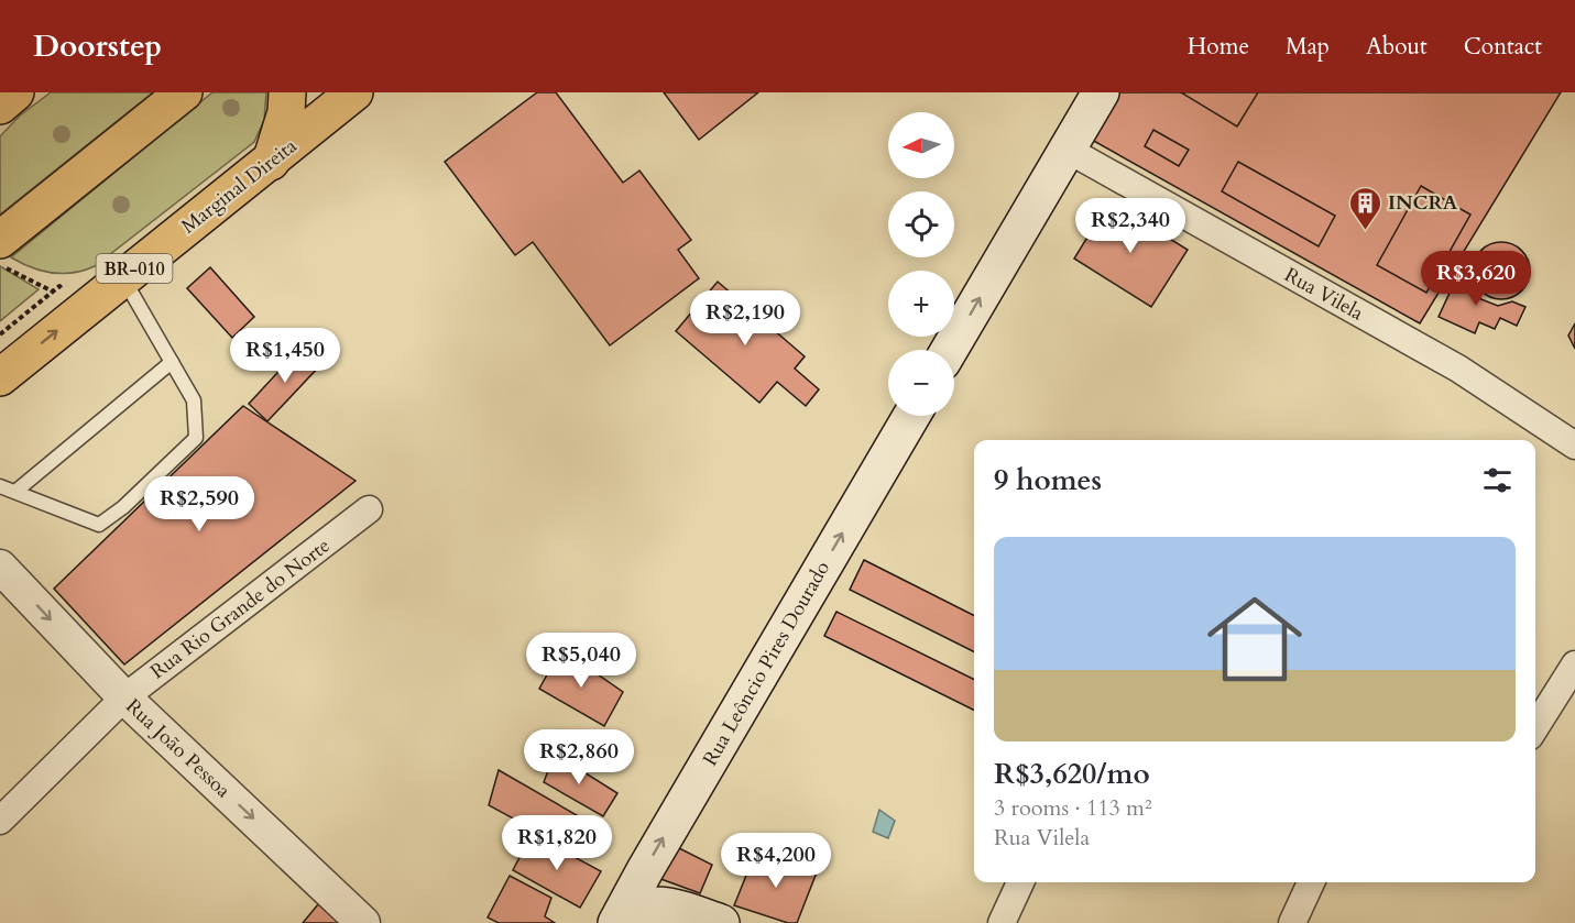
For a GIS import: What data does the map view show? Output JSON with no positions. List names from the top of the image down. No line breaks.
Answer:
{"streets":{"main road":["Marginal Direita","BR-010","Rua Leôncio Pires Dourado"],"street":["Rua Vilela","Rua Rio Grande do Norte","Rua João Pessoa"]},"crossings":[["Rua Rio Grande do Norte","Rua João Pessoa"]],"one_way":["Rua Leôncio Pires Dourado","Rua João Pessoa"],"places":{"building":["INCRA"]},"north":"left","page":{"header":"Doorstep","nav":["Home","Map","About","Contact"],"map_buttons":["+","−"],"price":["R$2,340","R$3,620","R$2,190","R$1,450","R$2,590","R$5,040","R$2,860","R$1,820","R$4,200"],"heading":"9 homes","list":[{"name":"R$3,620/mo","note":"3 rooms · 113 m² · Rua Vilela"}]}}
